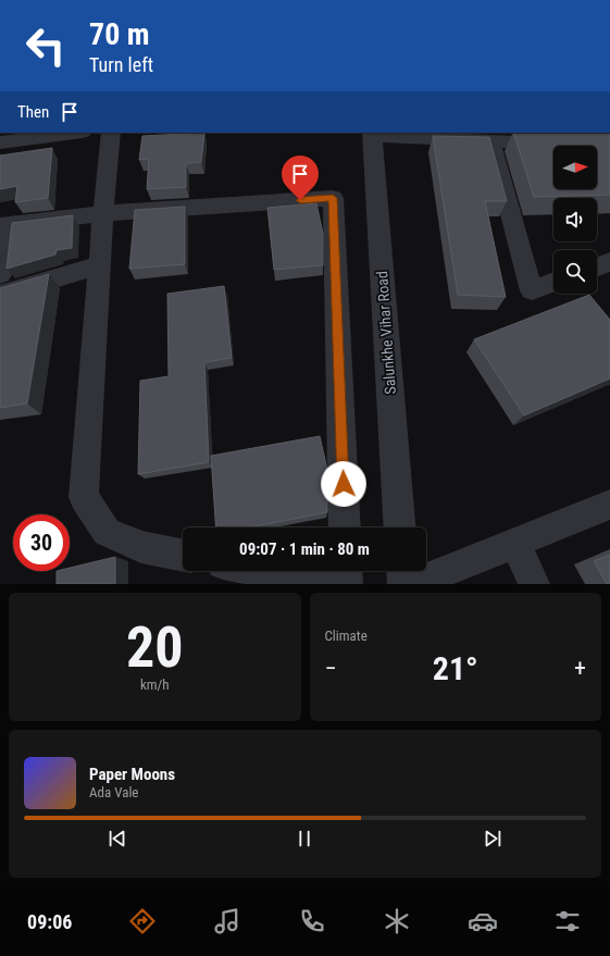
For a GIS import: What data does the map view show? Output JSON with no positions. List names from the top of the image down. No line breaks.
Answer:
{"streets":{"street":["Salunkhe Vihar Road"]},"north":"right","page":{"turn":["70 m","Turn left"],"then":"Then","limit":"30","trip":"09:07 · 1 min · 80 m","tile":[["20","km/h"],"Climate"],"heat":["−","21°","+"],"song":["Paper Moons","Ada Vale"],"tabs":"09:06"}}
